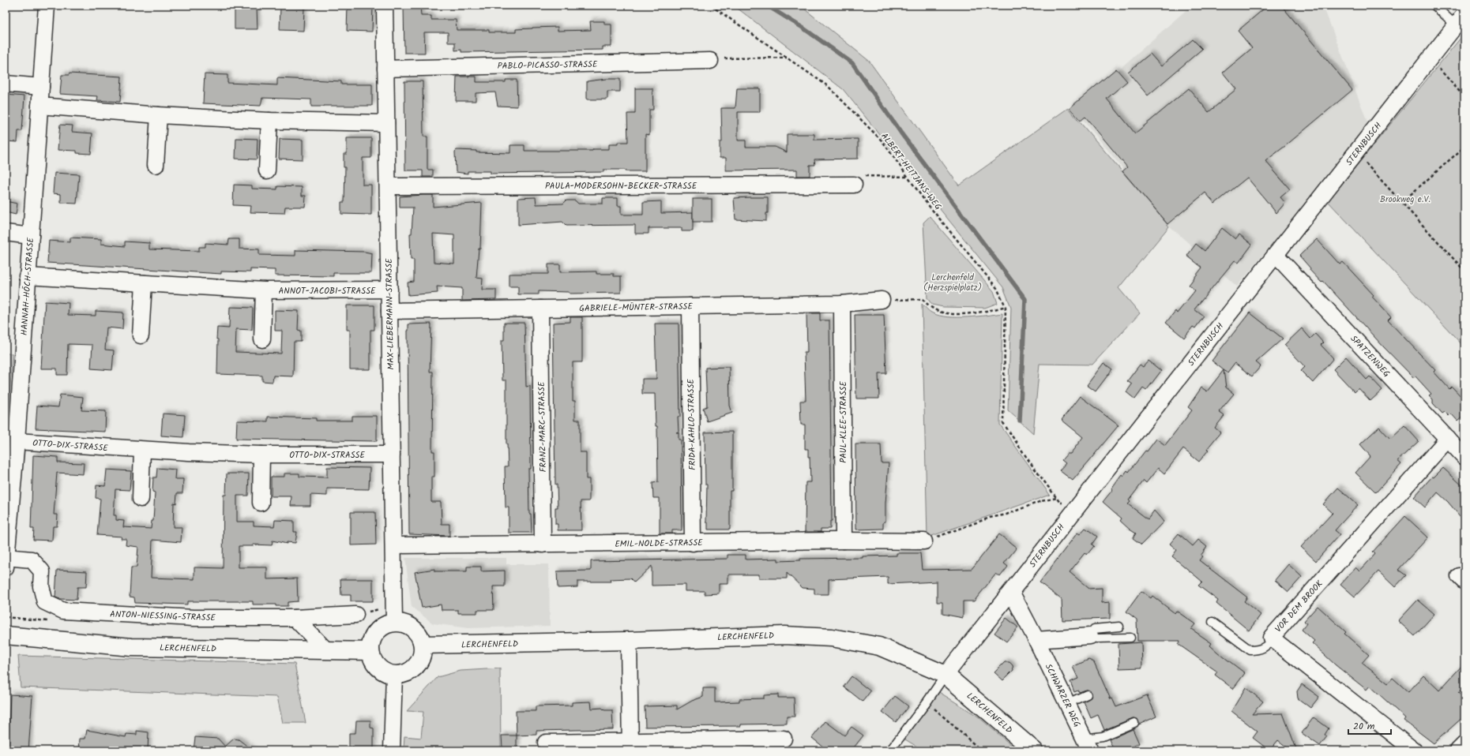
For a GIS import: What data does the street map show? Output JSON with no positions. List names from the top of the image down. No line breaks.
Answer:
{"streets":{"street":["PABLO-PICASSO-STRASSE","STERNBUSCH","PAULA-MODERSOHN-BECKER-STRASSE","HANNAH-HÖCH-STRASSE","ANNOT-JACOBI-STRASSE","GABRIELE-MÜNTER-STRASSE","MAX-LIEBERMANN-STRASSE","SPATZENWEG","PAUL-KLEE-STRASSE","FRIDA-KAHLO-STRASSE","FRANZ-MARC-STRASSE","OTTO-DIX-STRASSE","EMIL-NOLDE-STRASSE","VOR DEM BROOK","ANTON-NIESSING-STRASSE","LERCHENFELD","SCHWARZER WEG"],"path":["ALBERT-HEITJANS-WEG"]},"crossings":[["PABLO-PICASSO-STRASSE","MAX-LIEBERMANN-STRASSE"],["STERNBUSCH","ALBERT-HEITJANS-WEG"],["STERNBUSCH","SPATZENWEG"],["STERNBUSCH","LERCHENFELD"],["STERNBUSCH","SCHWARZER WEG"],["PAULA-MODERSOHN-BECKER-STRASSE","MAX-LIEBERMANN-STRASSE"],["HANNAH-HÖCH-STRASSE","ANNOT-JACOBI-STRASSE"],["HANNAH-HÖCH-STRASSE","OTTO-DIX-STRASSE"],["HANNAH-HÖCH-STRASSE","ANTON-NIESSING-STRASSE"],["ANNOT-JACOBI-STRASSE","MAX-LIEBERMANN-STRASSE"],["GABRIELE-MÜNTER-STRASSE","MAX-LIEBERMANN-STRASSE"],["GABRIELE-MÜNTER-STRASSE","PAUL-KLEE-STRASSE"],["GABRIELE-MÜNTER-STRASSE","FRIDA-KAHLO-STRASSE"],["GABRIELE-MÜNTER-STRASSE","FRANZ-MARC-STRASSE"],["MAX-LIEBERMANN-STRASSE","OTTO-DIX-STRASSE"],["MAX-LIEBERMANN-STRASSE","EMIL-NOLDE-STRASSE"],["MAX-LIEBERMANN-STRASSE","LERCHENFELD"],["SPATZENWEG","VOR DEM BROOK"],["PAUL-KLEE-STRASSE","EMIL-NOLDE-STRASSE"],["FRIDA-KAHLO-STRASSE","EMIL-NOLDE-STRASSE"],["FRANZ-MARC-STRASSE","EMIL-NOLDE-STRASSE"]],"parks":["Brookweg e.V.","Lerchenfeld (Herzspielplatz)"],"scale_bar":"20 m"}
